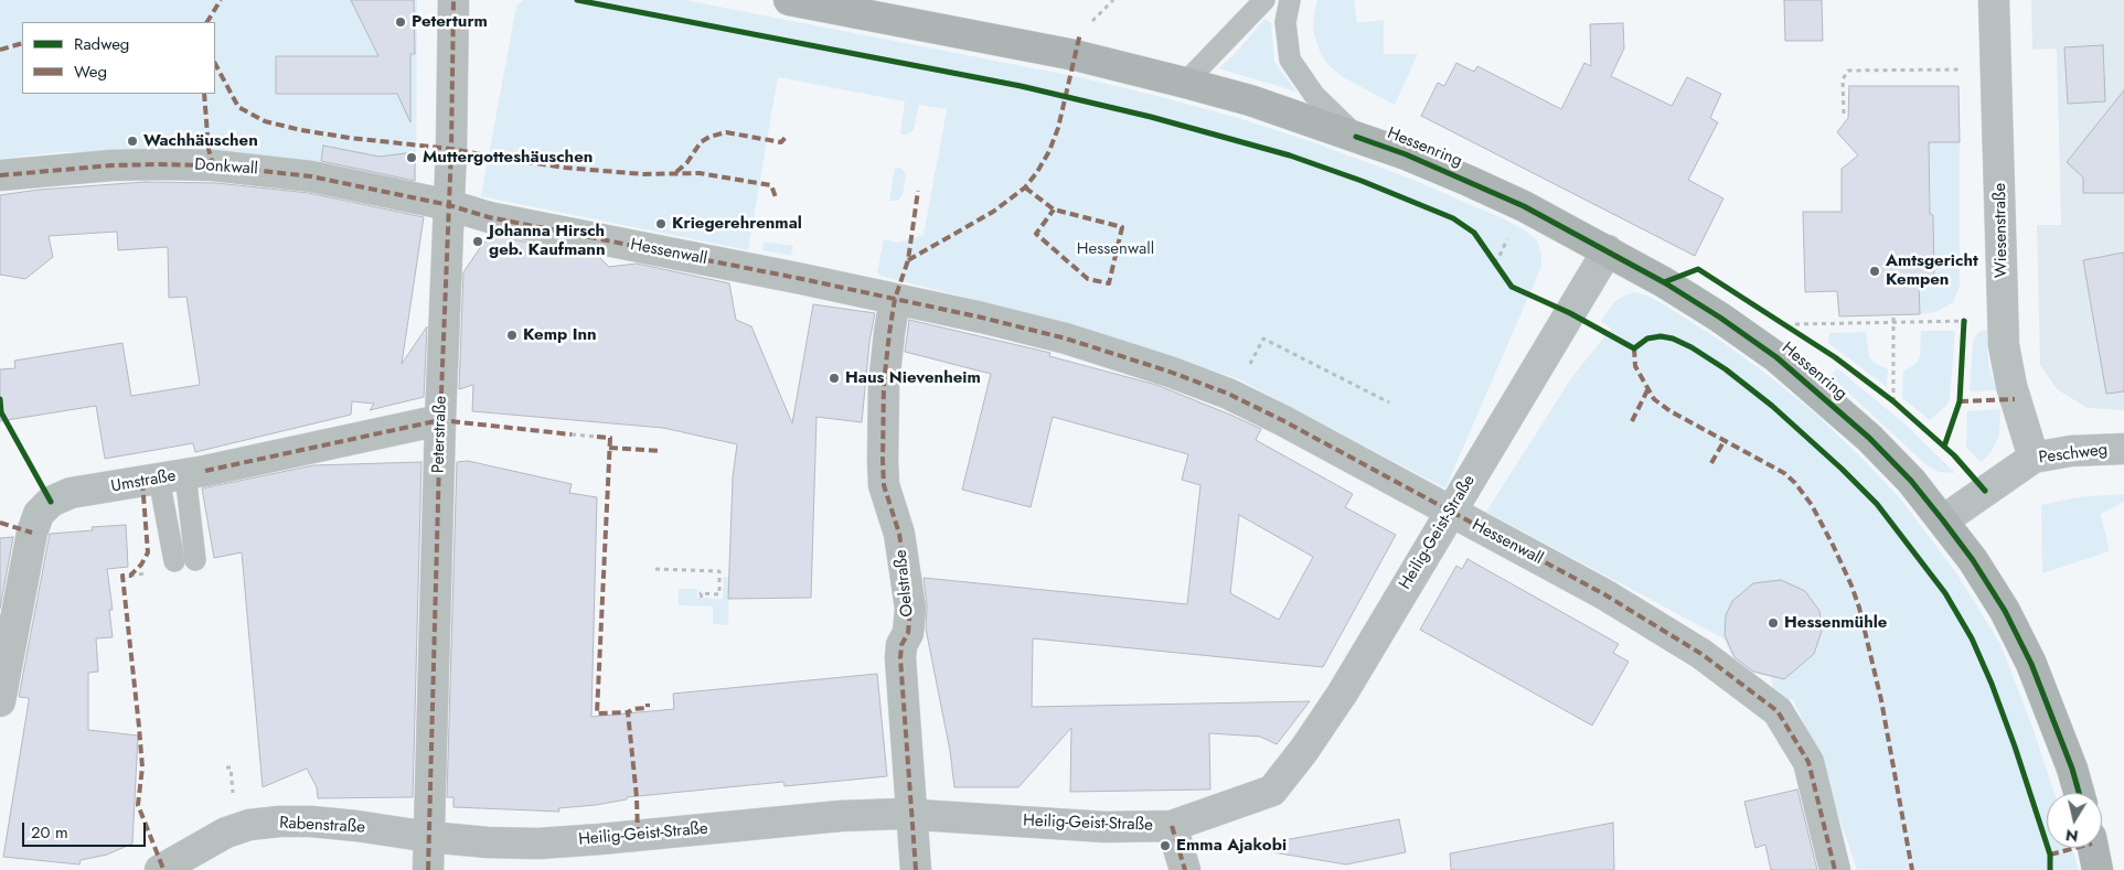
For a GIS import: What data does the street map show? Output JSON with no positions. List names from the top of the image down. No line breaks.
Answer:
{"streets":{"main road":["Hessenring"],"street":["Donkwall","Wiesenstraße","Hessenwall","Peterstraße","Peschweg","Umstraße","Heilig-Geist-Straße","Oelstraße","Rabenstraße"]},"crossings":[["Hessenring","Peschweg"],["Hessenring","Heilig-Geist-Straße"],["Donkwall","Hessenwall"],["Donkwall","Peterstraße"],["Wiesenstraße","Peschweg"],["Hessenwall","Peterstraße"],["Hessenwall","Heilig-Geist-Straße"],["Hessenwall","Oelstraße"],["Peterstraße","Umstraße"],["Peterstraße","Heilig-Geist-Straße"],["Peterstraße","Rabenstraße"],["Heilig-Geist-Straße","Oelstraße"],["Heilig-Geist-Straße","Rabenstraße"]],"parks":["Hessenwall"],"places":["Peterturm","Wachhäuschen","Muttergotteshäuschen","Kriegerehrenmal","Johanna Hirsch geb. Kaufmann","Amtsgericht Kempen","Kemp Inn","Haus Nievenheim","Hessenmühle","Emma Ajakobi"],"legend":["Radweg","Weg"],"scale_bar":"20 m","north":"bottom"}
